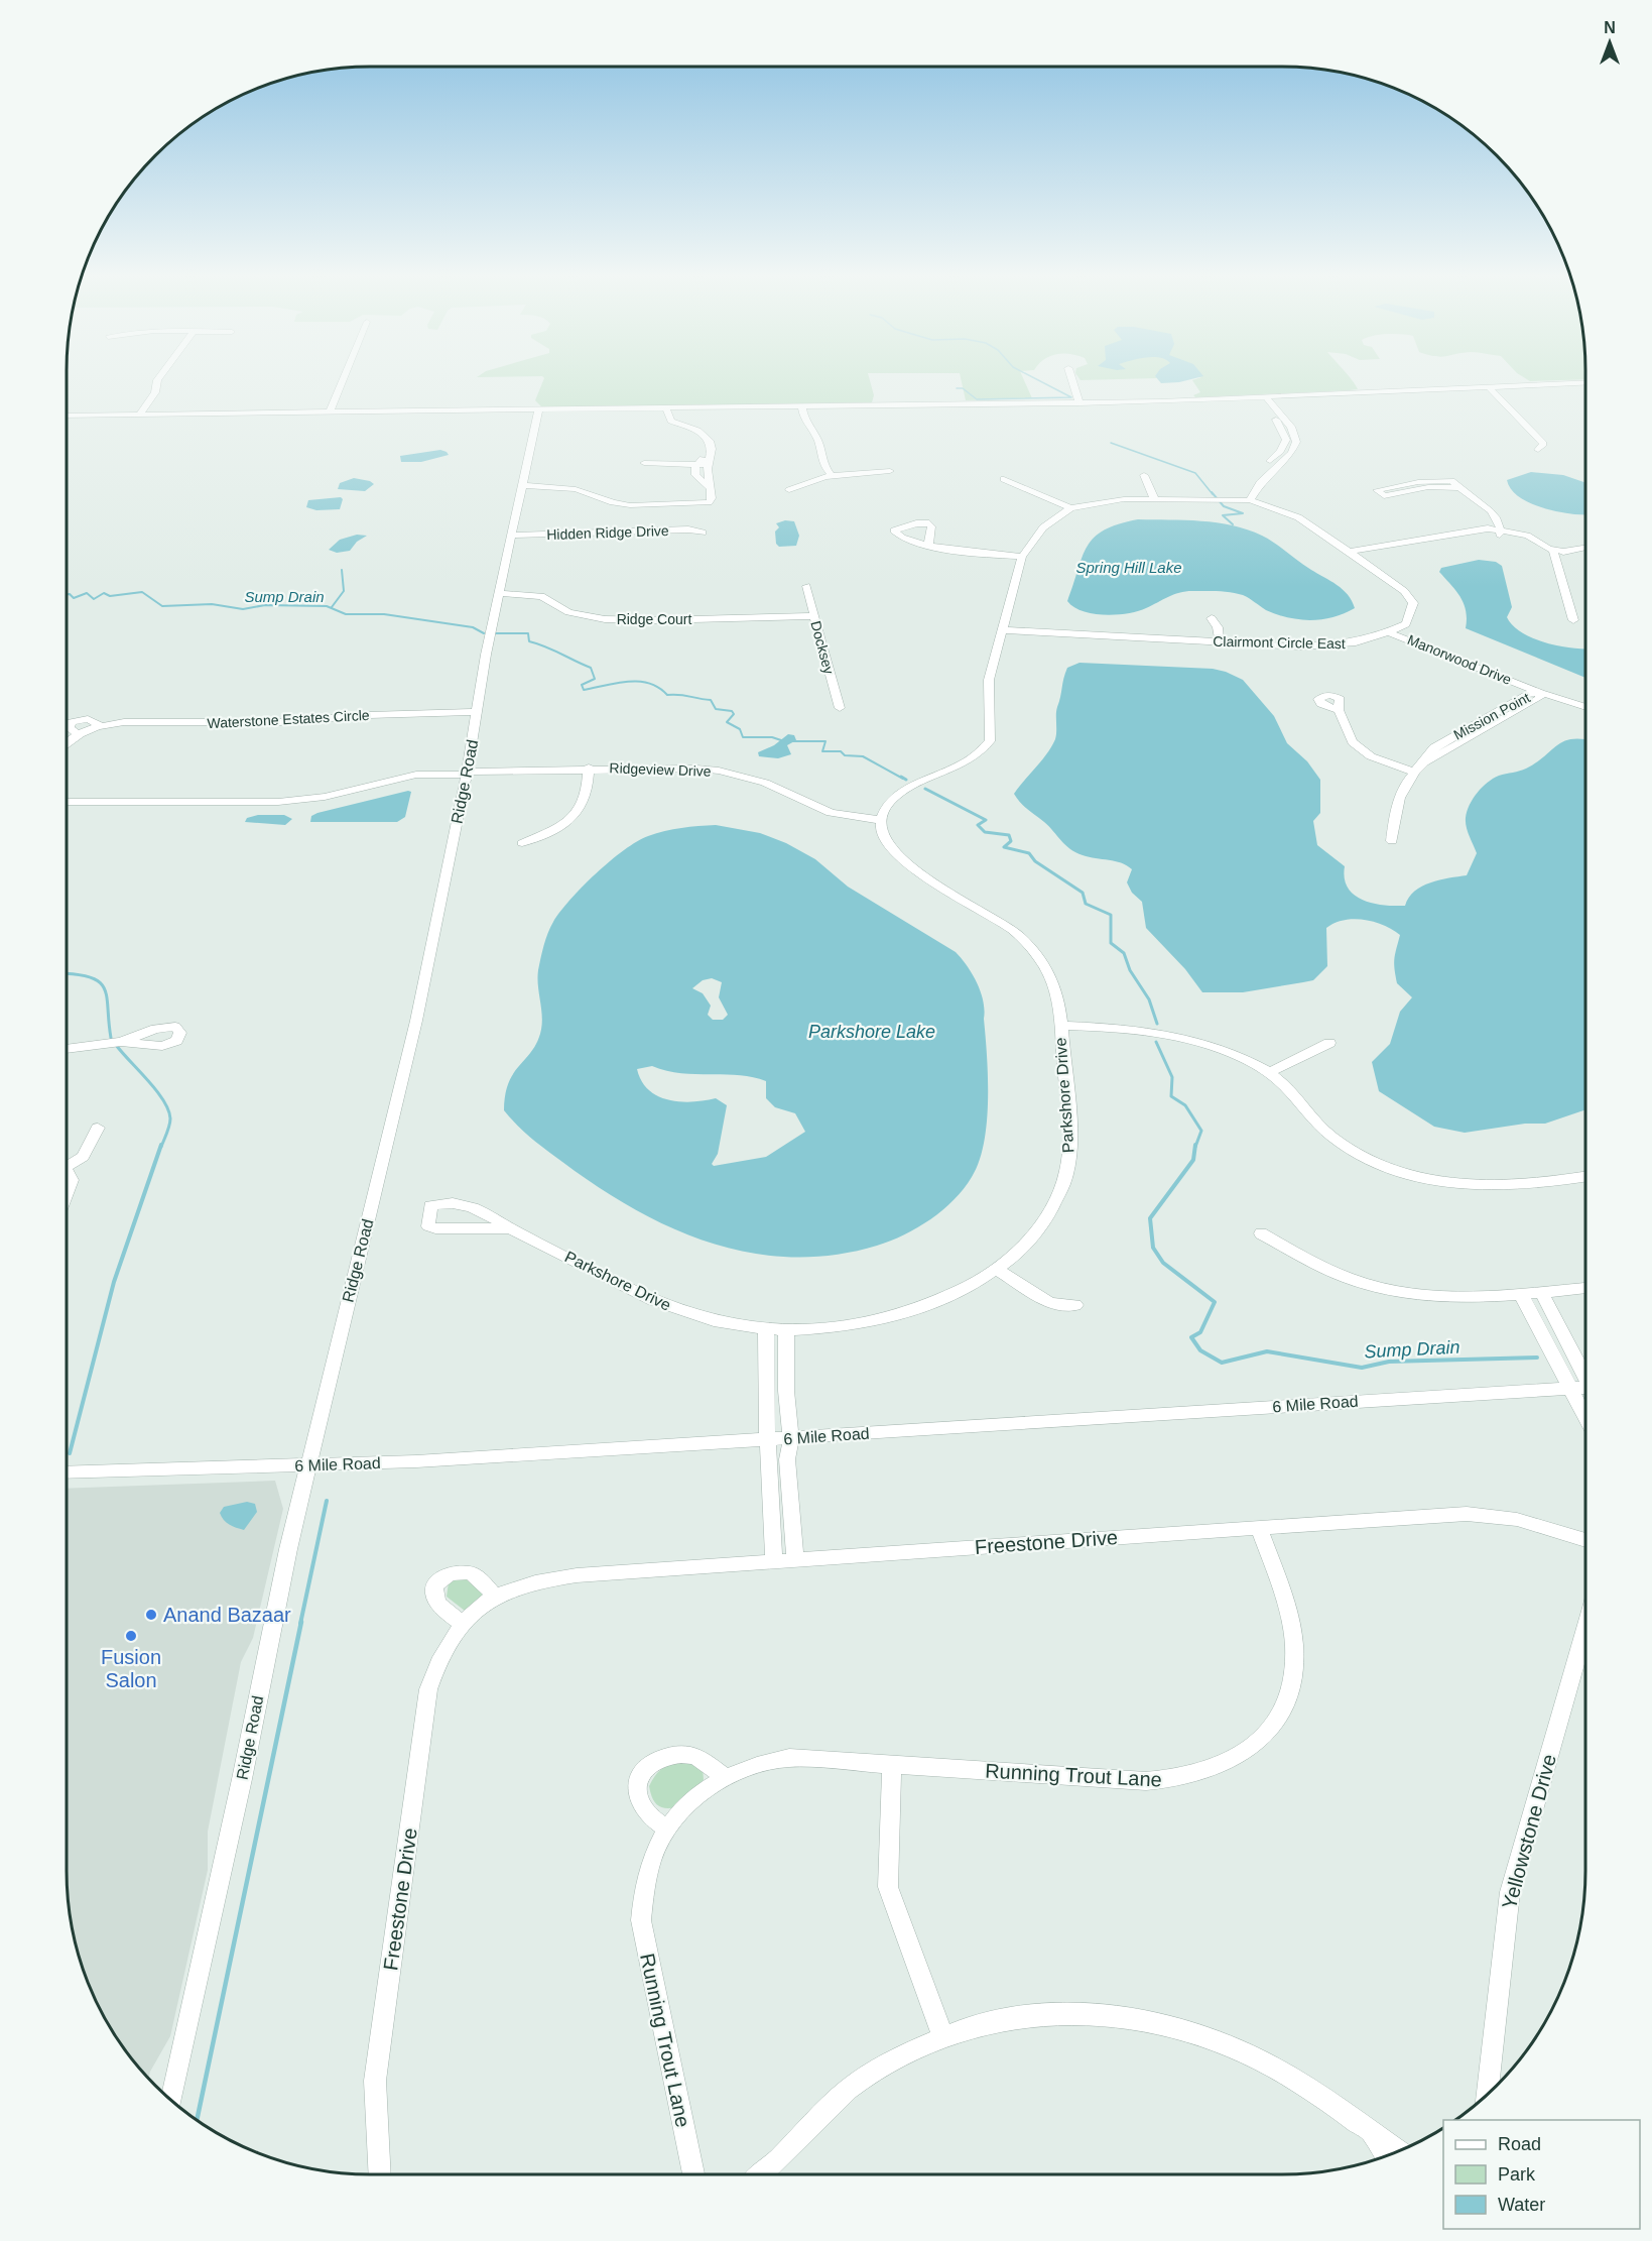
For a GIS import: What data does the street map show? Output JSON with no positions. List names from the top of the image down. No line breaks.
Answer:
{"streets":{"street":["Hidden Ridge Drive","Ridge Court","Clairmont Circle East","Docksey","Manorwood Drive","Mission Point","Waterstone Estates Circle","Ridgeview Drive","Ridge Road","Parkshore Drive","6 Mile Road","Freestone Drive","Running Trout Lane","Yellowstone Drive"]},"crossings":[["Hidden Ridge Drive","Ridge Road"],["Ridge Court","Docksey"],["Ridge Court","Ridge Road"],["Clairmont Circle East","Manorwood Drive"],["Manorwood Drive","Mission Point"],["Waterstone Estates Circle","Ridge Road"],["Ridgeview Drive","Ridge Road"],["Ridgeview Drive","Parkshore Drive"],["Ridge Road","6 Mile Road"],["Freestone Drive","Running Trout Lane"]],"water":["Spring Hill Lake","Sump Drain","Parkshore Lake"],"places":["Anand Bazaar","Fusion Salon"],"legend":["Road","Park","Water"],"north":"top"}
